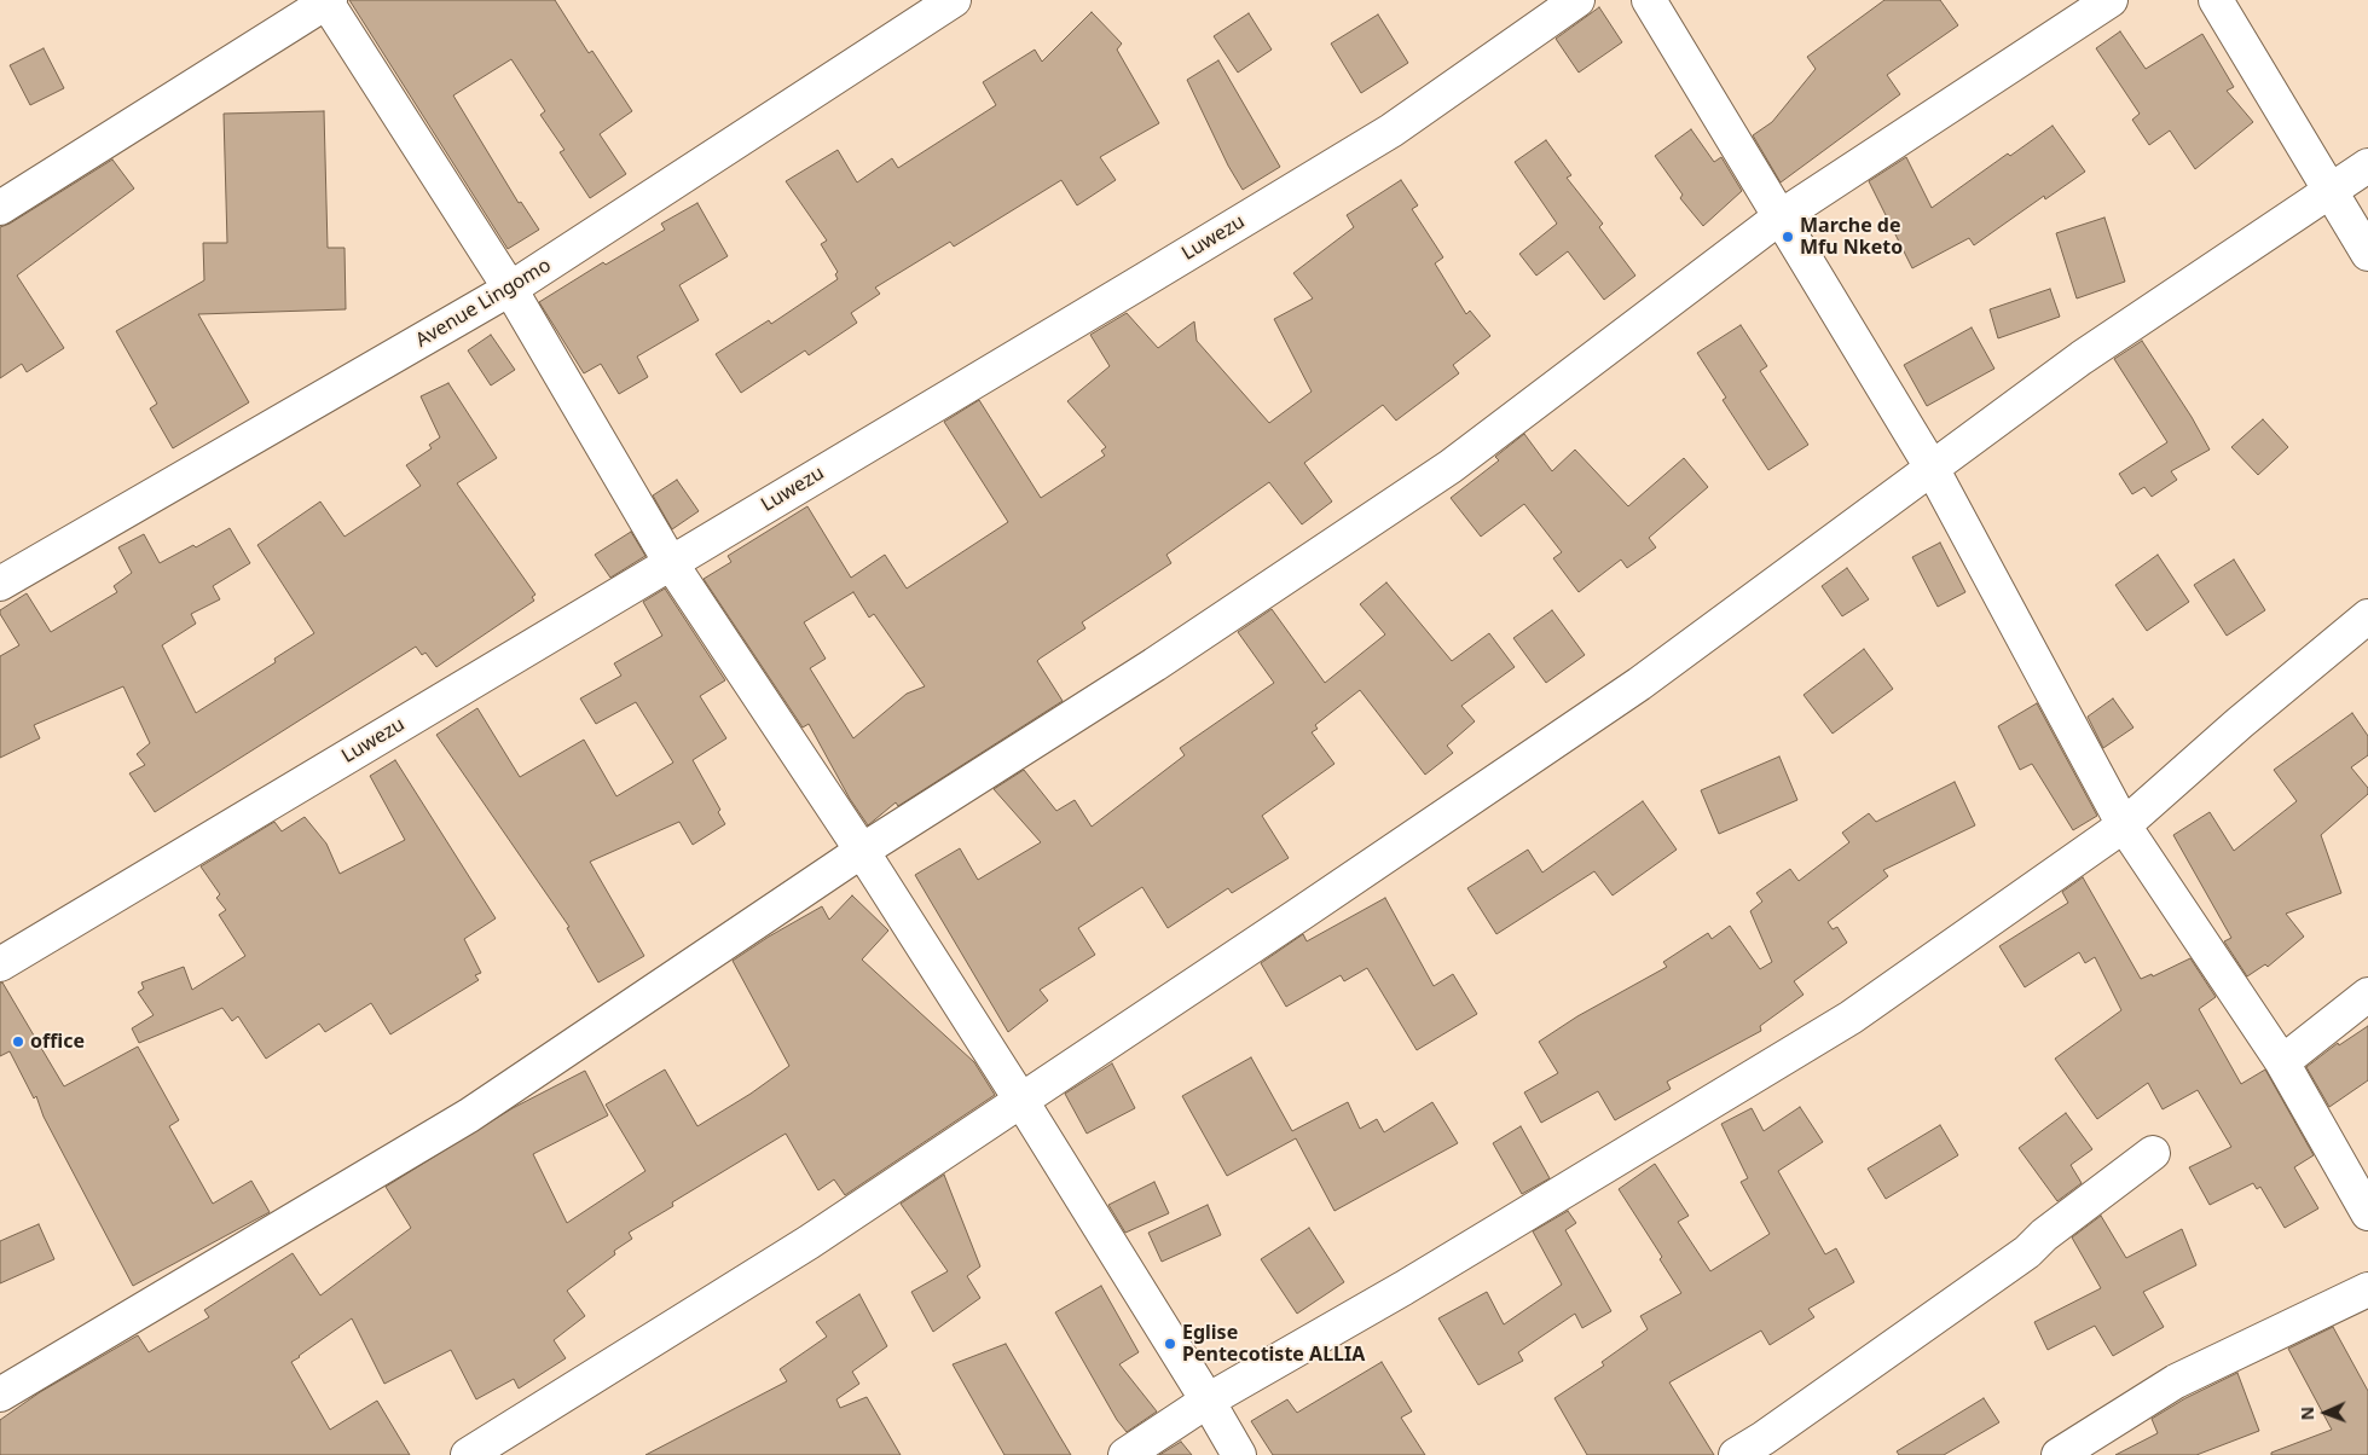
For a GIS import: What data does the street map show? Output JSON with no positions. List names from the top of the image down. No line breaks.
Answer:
{"streets":{"street":["Luwezu","Avenue Lingomo"]},"places":["Marche de Mfu Nketo","office","Eglise Pentecotiste ALLIA"],"north":"left"}
